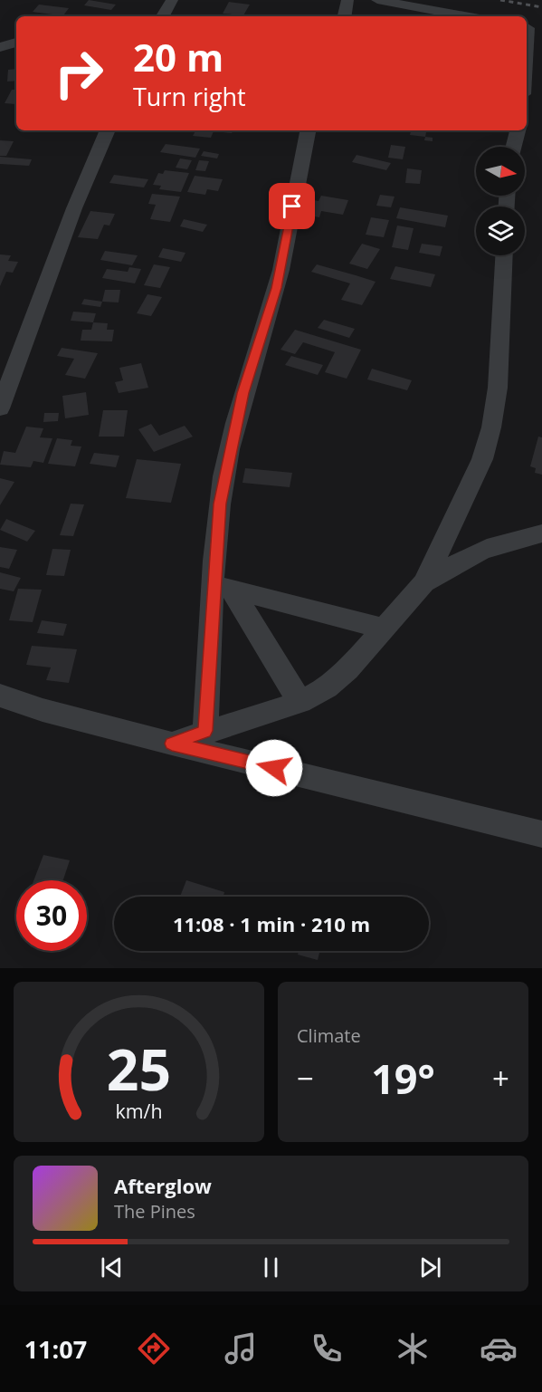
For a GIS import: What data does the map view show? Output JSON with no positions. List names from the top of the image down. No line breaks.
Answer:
{"north":"right","page":{"turn":["20 m","Turn right"],"limit":"30","trip":"11:08 · 1 min · 210 m","tile":"Climate","heat":["−","19°","+"],"song":["Afterglow","The Pines"],"tabs":"11:07","gauge":["25","km/h"]}}
